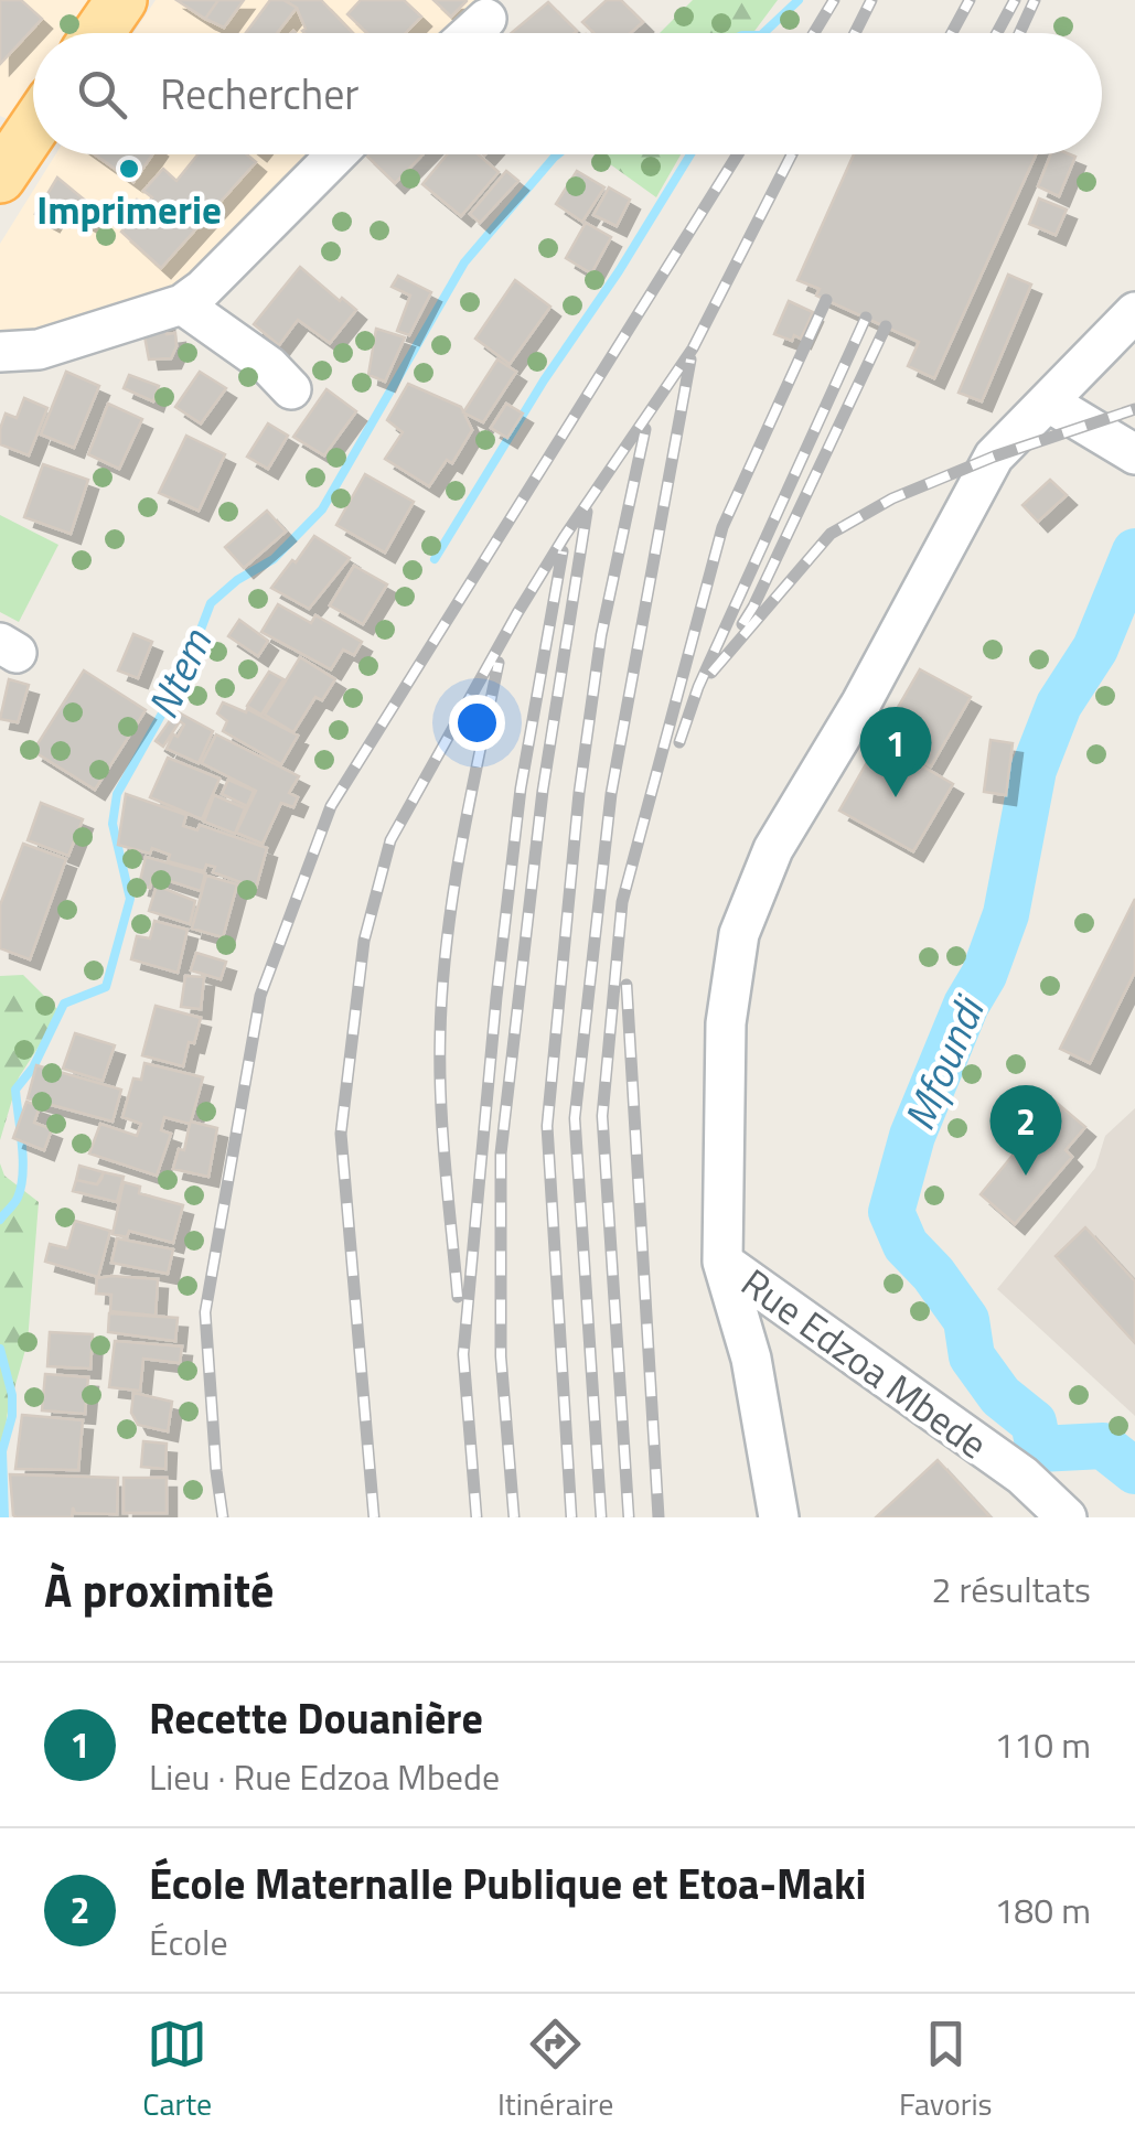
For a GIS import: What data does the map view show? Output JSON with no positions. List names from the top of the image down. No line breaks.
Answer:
{"streets":{"street":["Rue Edzoa Mbede"]},"water":["Ntem","Mfoundi"],"places":["Imprimerie"],"page":{"search":"Rechercher","pins":["1","2"],"heading":["À proximité","2 résultats"],"list":[{"mark":"1","name":"Recette Douanière","note":"Lieu · Rue Edzoa Mbede","value":"110 m"},{"mark":"2","name":"École Maternalle Publique et Etoa-Maki","note":"École","value":"180 m"}],"nav":["Carte","Itinéraire","Favoris"]}}
